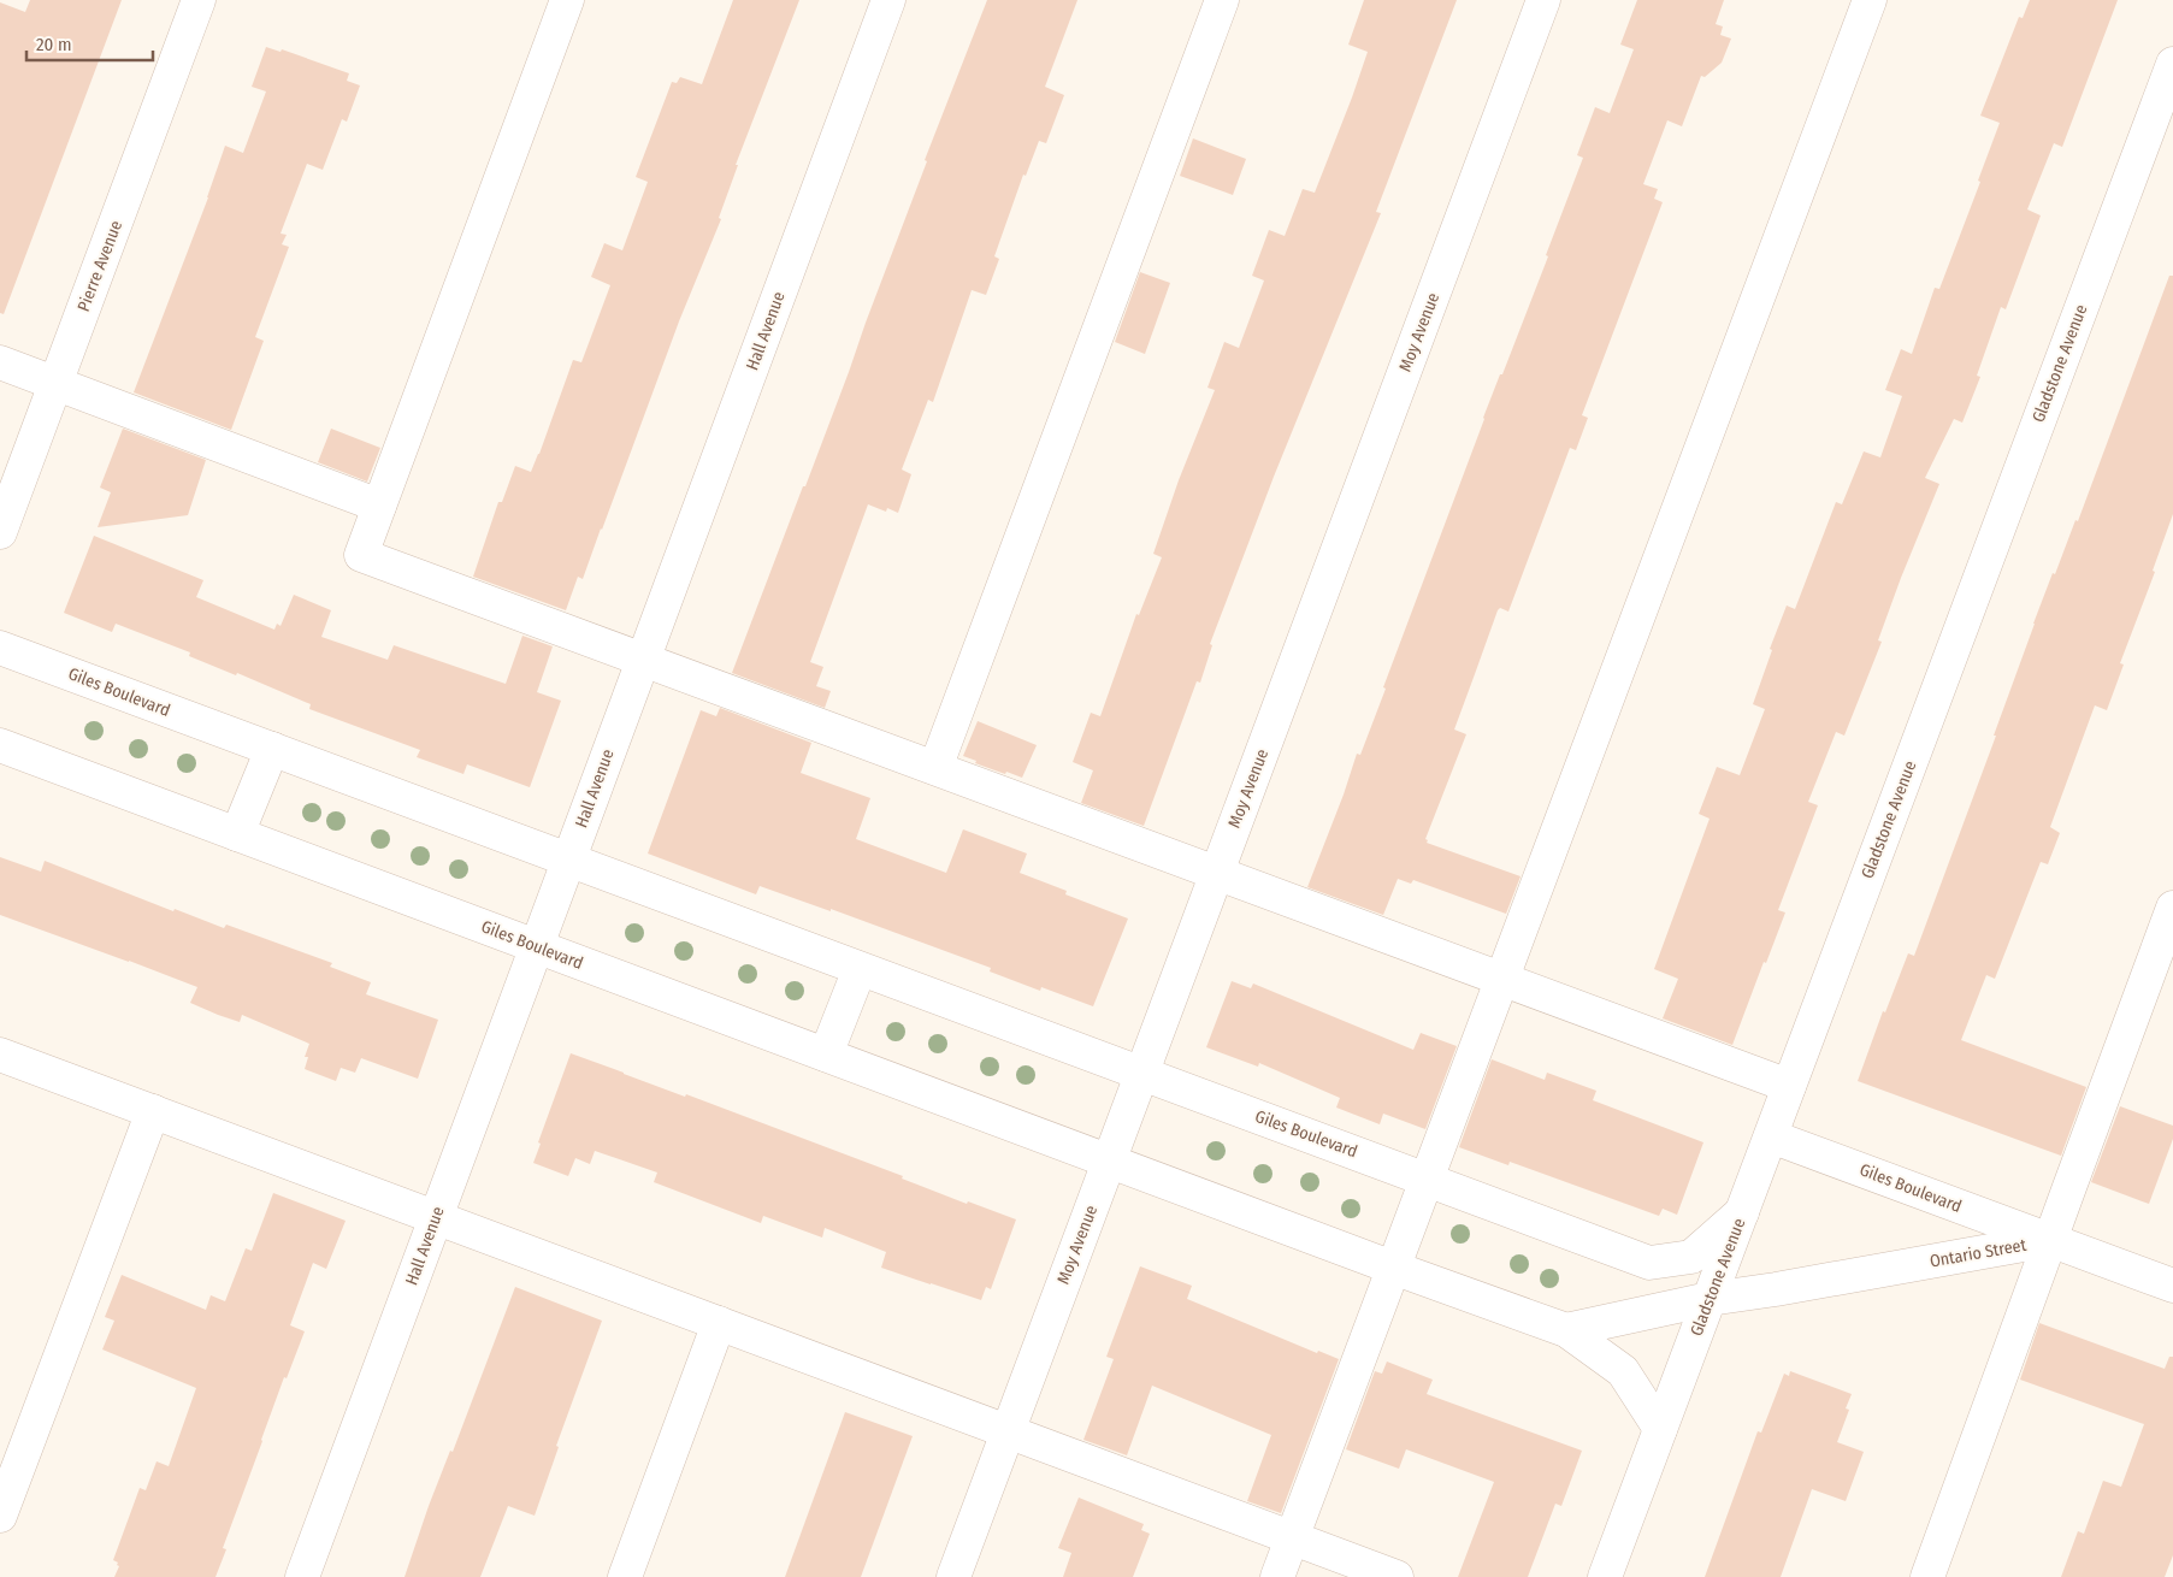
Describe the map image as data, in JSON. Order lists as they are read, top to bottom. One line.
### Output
{"streets":{"street":["Pierre Avenue","Hall Avenue","Moy Avenue","Gladstone Avenue","Giles Boulevard","Ontario Street"]},"crossings":[["Hall Avenue","Giles Boulevard"],["Moy Avenue","Giles Boulevard"],["Gladstone Avenue","Giles Boulevard"],["Gladstone Avenue","Ontario Street"],["Giles Boulevard","Ontario Street"]],"scale_bar":"20 m"}
